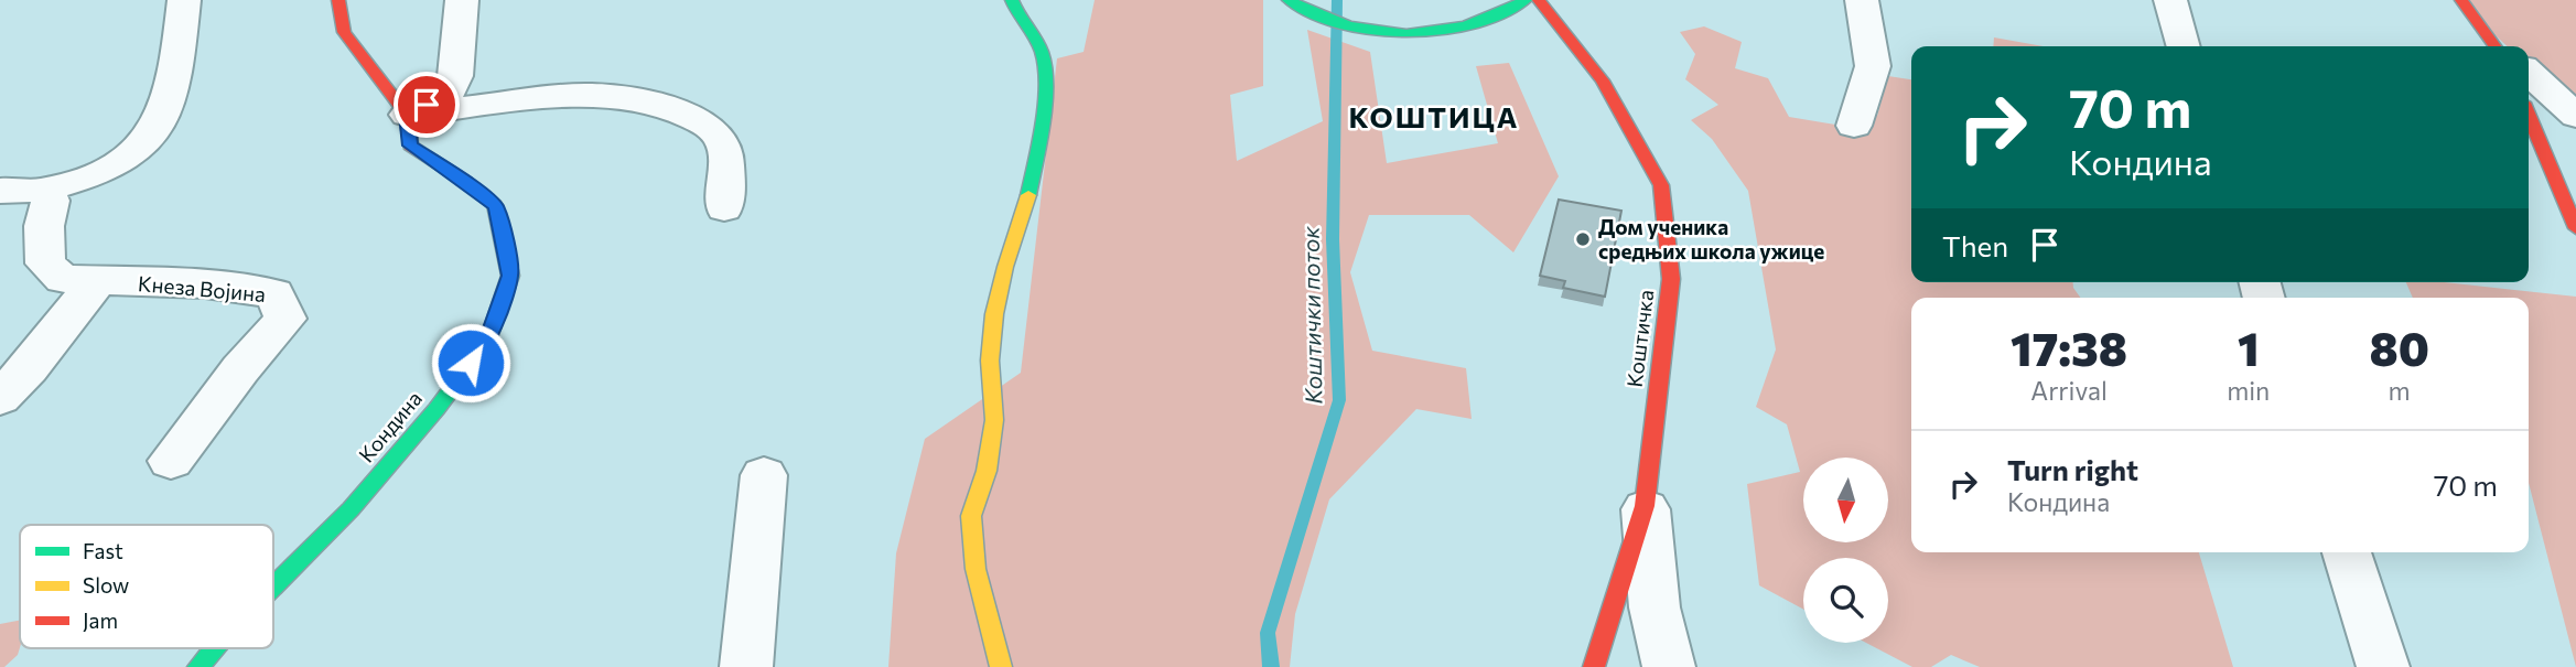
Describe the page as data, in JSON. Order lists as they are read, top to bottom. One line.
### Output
{"streets":{"street":["Кнеза Војина","Коштичка","Кондина"]},"districts":["КОШТИЦА"],"water":["Коштички поток"],"places":["Дом ученика средњих школа ужице"],"legend":["Fast","Slow","Jam"],"north":"bottom","page":{"turn":["70 m","Кондина"],"then":"Then","eta":["17:38","Arrival","1","min","80","m"],"list":[{"name":"Turn right","note":"Кондина","value":"70 m"}]}}
